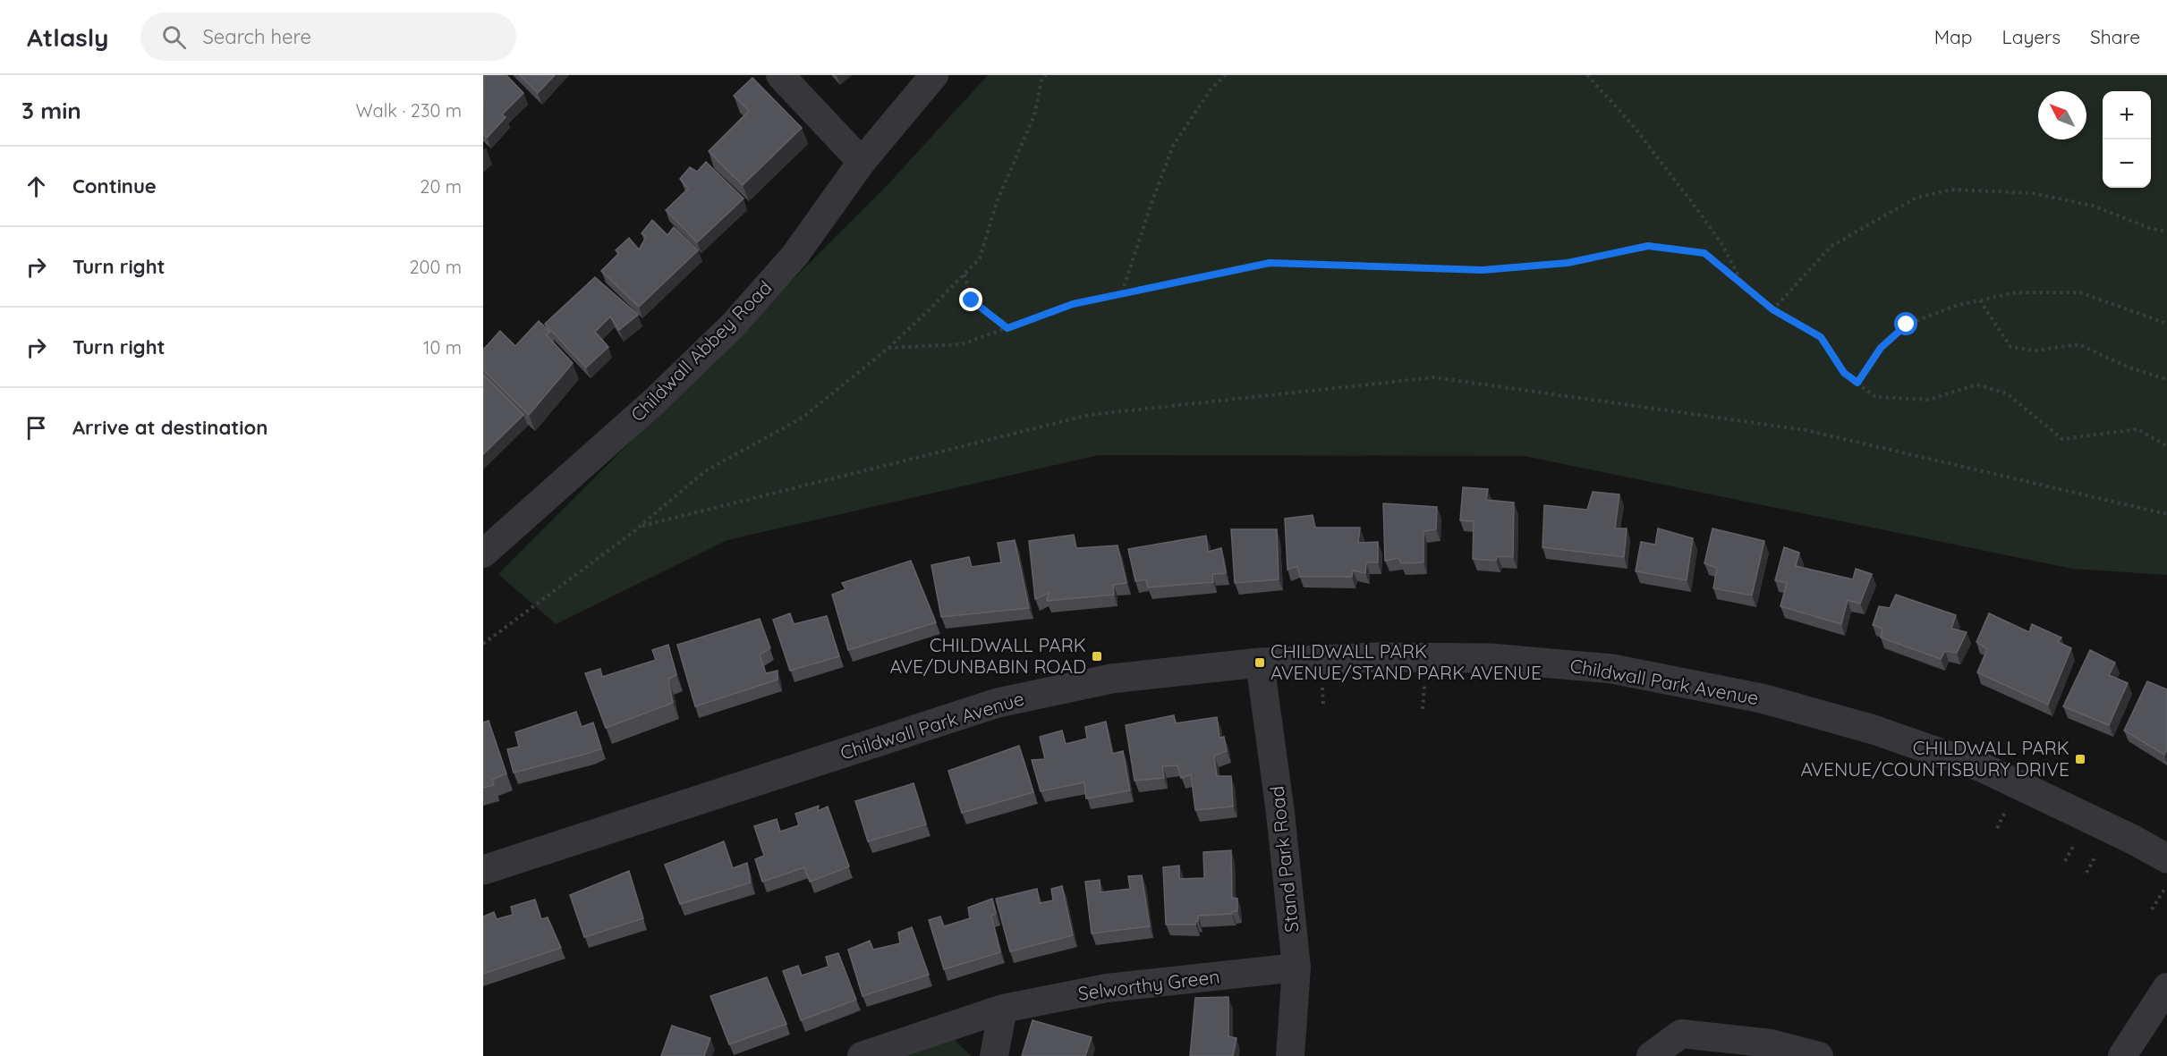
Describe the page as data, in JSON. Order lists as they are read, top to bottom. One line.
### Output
{"streets":{"street":["Childwall Abbey Road","Childwall Park Avenue","Stand Park Road","Selworthy Green"]},"crossings":[["Childwall Park Avenue","Stand Park Road"],["Stand Park Road","Selworthy Green"]],"places":{"transit":["CHILDWALL PARK AVE/DUNBABIN ROAD","CHILDWALL PARK AVENUE/STAND PARK AVENUE","CHILDWALL PARK AVENUE/COUNTISBURY DRIVE"]},"north":"top left","page":{"header":"Atlasly","search":"Search here","nav":["Map","Layers","Share"],"heading":["3 min","Walk · 230 m"],"map_buttons":["+","−"],"list":[["Continue","20 m"],["Turn right","200 m"],["Turn right","10 m"],"Arrive at destination"]}}
